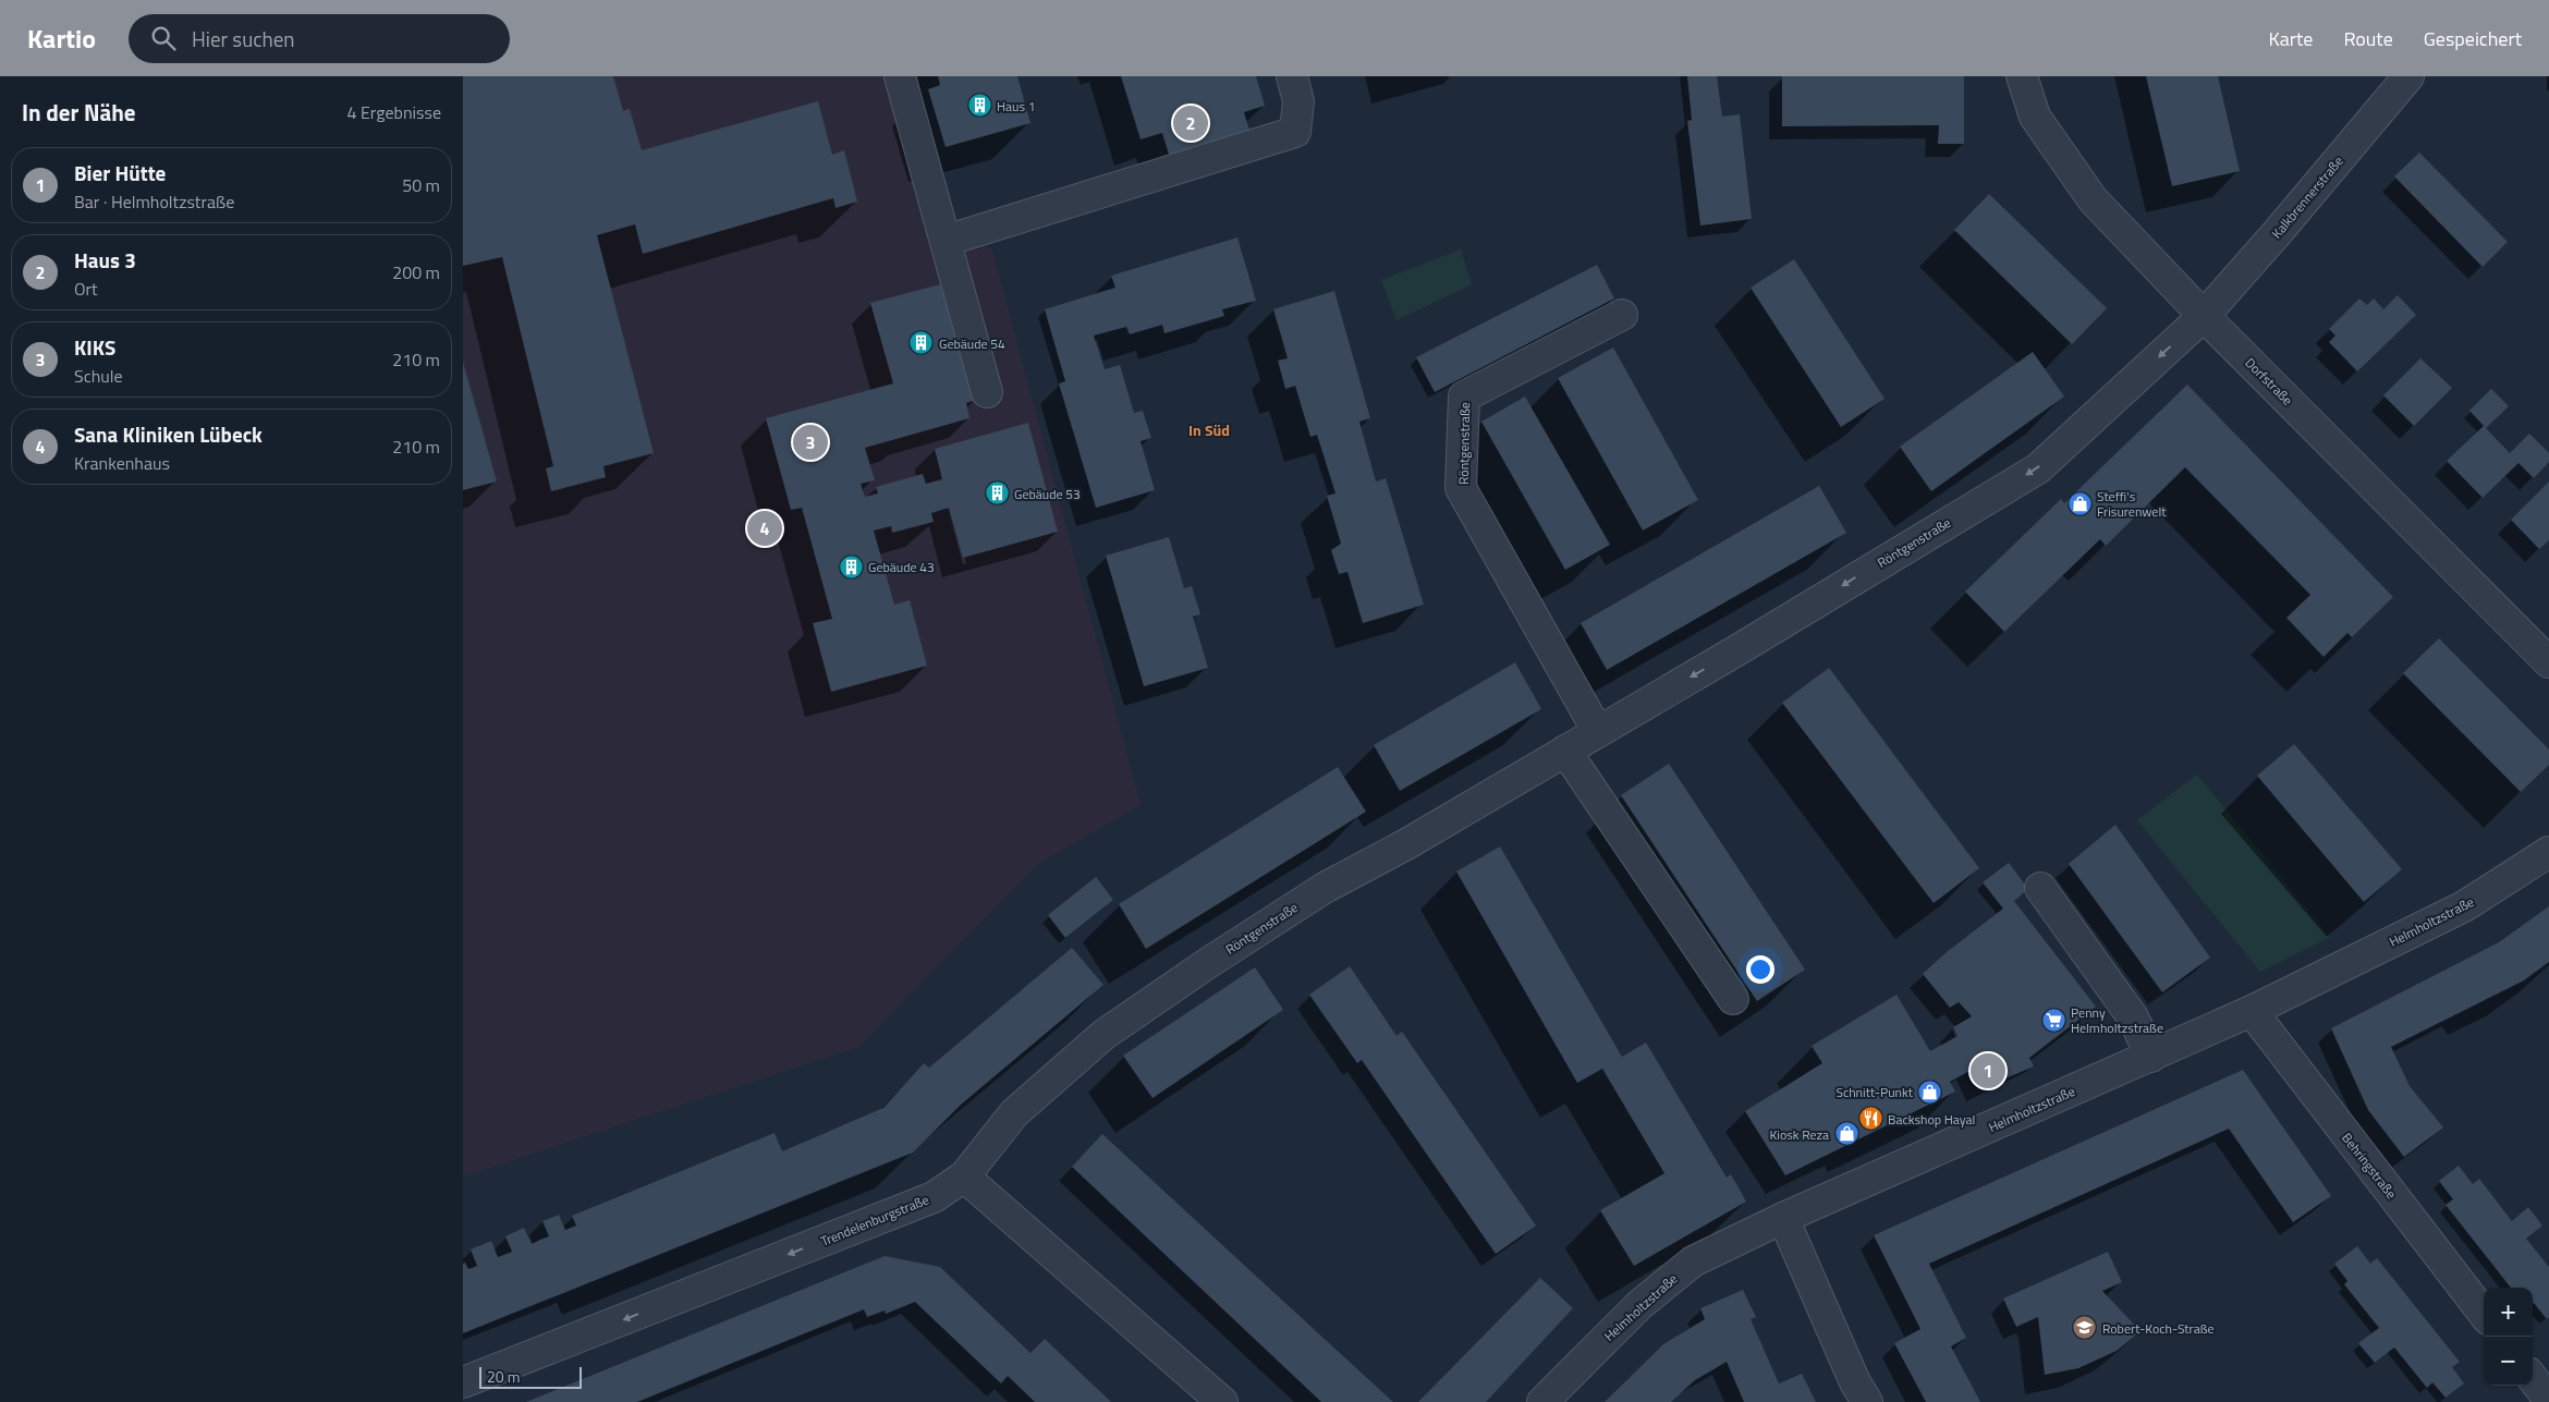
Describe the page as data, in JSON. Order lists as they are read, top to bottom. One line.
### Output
{"streets":{"street":["Kalkbrennerstraße","Dorfstraße","Röntgenstraße","Helmholtzstraße","Behringstraße","Trendelenburgstraße"]},"crossings":[["Kalkbrennerstraße","Dorfstraße"],["Kalkbrennerstraße","Röntgenstraße"],["Dorfstraße","Röntgenstraße"],["Röntgenstraße","Trendelenburgstraße"],["Helmholtzstraße","Behringstraße"]],"one_way":["Röntgenstraße","Trendelenburgstraße"],"districts":["In Süd"],"places":{"building":["Haus 1","Gebäude 54","Gebäude 53","Gebäude 43"],"shop":["Steffi's Frisurenwelt","Schnitt-Punkt","Kiosk Reza"],"supermarket":["Penny Helmholtzstraße"],"restaurant":["Backshop Hayal"],"school or university":["Robert-Koch-Straße"]},"scale_bar":"20 m","page":{"header":"Kartio","search":"Hier suchen","nav":["Karte","Route","Gespeichert"],"heading":["In der Nähe","4 Ergebnisse"],"pins":["2","3","4","1"],"list":[{"mark":"1","name":"Bier Hütte","note":"Bar · Helmholtzstraße","value":"50 m"},{"mark":"2","name":"Haus 3","note":"Ort","value":"200 m"},{"mark":"3","name":"KIKS","note":"Schule","value":"210 m"},{"mark":"4","name":"Sana Kliniken Lübeck","note":"Krankenhaus","value":"210 m"}],"map_buttons":["+","−"],"scale":"20 m"}}
